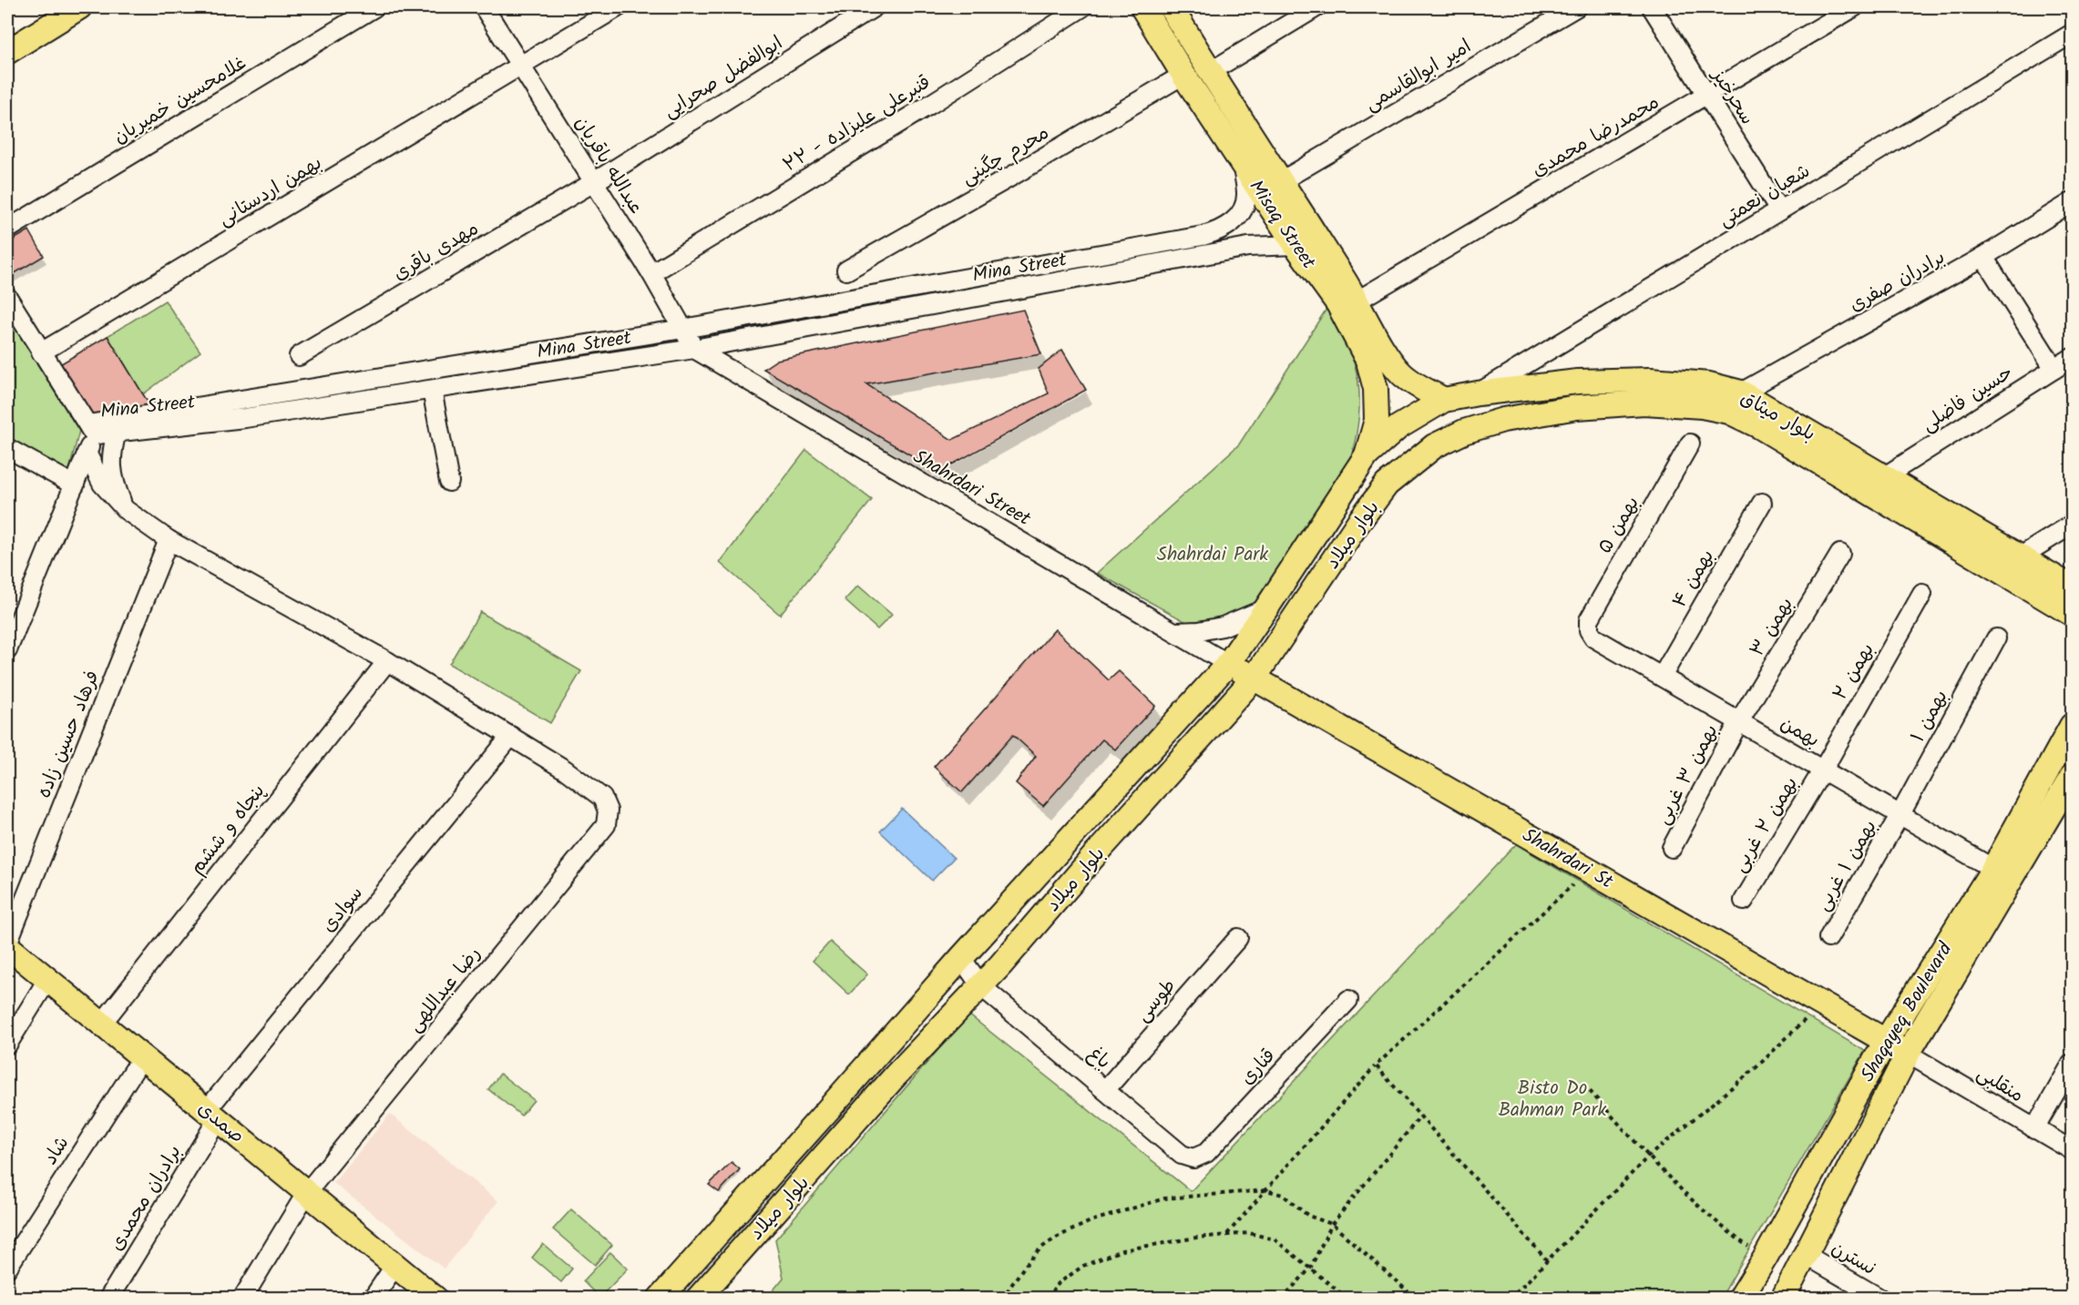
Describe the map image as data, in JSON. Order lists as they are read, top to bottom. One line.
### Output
{"streets":{"main road":["Misaq Street","بلوار میثاق","بلوار میلاد","Shahrdari St","Shaqayeq Boulevard","صمدی"],"street":["امیر ابوالقاسمی","ابوالفضل صحرایی","سحرخیز","غلامحسین خمیریان","قنبرعلی علیزاده - ۲۲","محمدرضا محمدی","محرم چگینی","عبدالله باقریان","بهمن اردستانی","شعبان نعمتی","مهدی باقری","Mina Street","برادران صفری","حسین فاضلی","Shahrdari Street","بهمن ۵","بهمن ۴","بهمن ۳","بهمن ۲","بهمن ۱","بهمن","فرهاد حسین زاده","بهمن ۳ غربی","بهمن ۲ غربی","پنجاه و ششم","بهمن ۱ غربی","سوادی","رضا عبداللهی","طوسی","باغ","قناری","منقلبی","شاد","برادران محمدی","نسترن"]},"crossings":[["امیر ابوالقاسمی","Misaq Street"],["ابوالفضل صحرایی","عبدالله باقریان"],["ابوالفضل صحرایی","مهدی باقری"],["سحرخیز","محمدرضا محمدی"],["سحرخیز","شعبان نعمتی"],["قنبرعلی علیزاده - ۲۲","عبدالله باقریان"],["محمدرضا محمدی","Misaq Street"],["محرم چگینی","Misaq Street"],["عبدالله باقریان","بهمن اردستانی"],["عبدالله باقریان","مهدی باقری"],["عبدالله باقریان","Mina Street"],["عبدالله باقریان","Shahrdari Street"],["شعبان نعمتی","بلوار میثاق"],["Misaq Street","Mina Street"],["Misaq Street","بلوار میثاق"],["Misaq Street","بلوار میلاد"],["Mina Street","Shahrdari Street"],["برادران صفری","بلوار میثاق"],["حسین فاضلی","بلوار میثاق"],["بلوار میثاق","بلوار میلاد"],["Shahrdari Street","بلوار میلاد"],["Shahrdari Street","Shahrdari St"],["بهمن ۵","بهمن"],["بلوار میلاد","Shahrdari St"],["بلوار میلاد","باغ"],["بهمن ۴","بهمن"],["بهمن ۳","بهمن"],["بهمن ۳","بهمن ۳ غربی"],["بهمن ۲","بهمن"],["بهمن ۲","بهمن ۲ غربی"],["بهمن ۱","بهمن"],["بهمن ۱","بهمن ۱ غربی"],["بهمن","بهمن ۳ غربی"],["بهمن","بهمن ۲ غربی"],["بهمن","بهمن ۱ غربی"],["بهمن","Shaqayeq Boulevard"],["فرهاد حسین زاده","صمدی"],["پنجاه و ششم","صمدی"],["Shahrdari St","Shaqayeq Boulevard"],["Shahrdari St","منقلبی"],["سوادی","رضا عبداللهی"],["سوادی","صمدی"],["سوادی","برادران محمدی"],["رضا عبداللهی","صمدی"],["طوسی","باغ"],["Shaqayeq Boulevard","منقلبی"],["Shaqayeq Boulevard","نسترن"],["باغ","قناری"],["صمدی","شاد"],["صمدی","برادران محمدی"]],"parks":["Shahrdai Park","Bisto Do Bahman Park"]}
